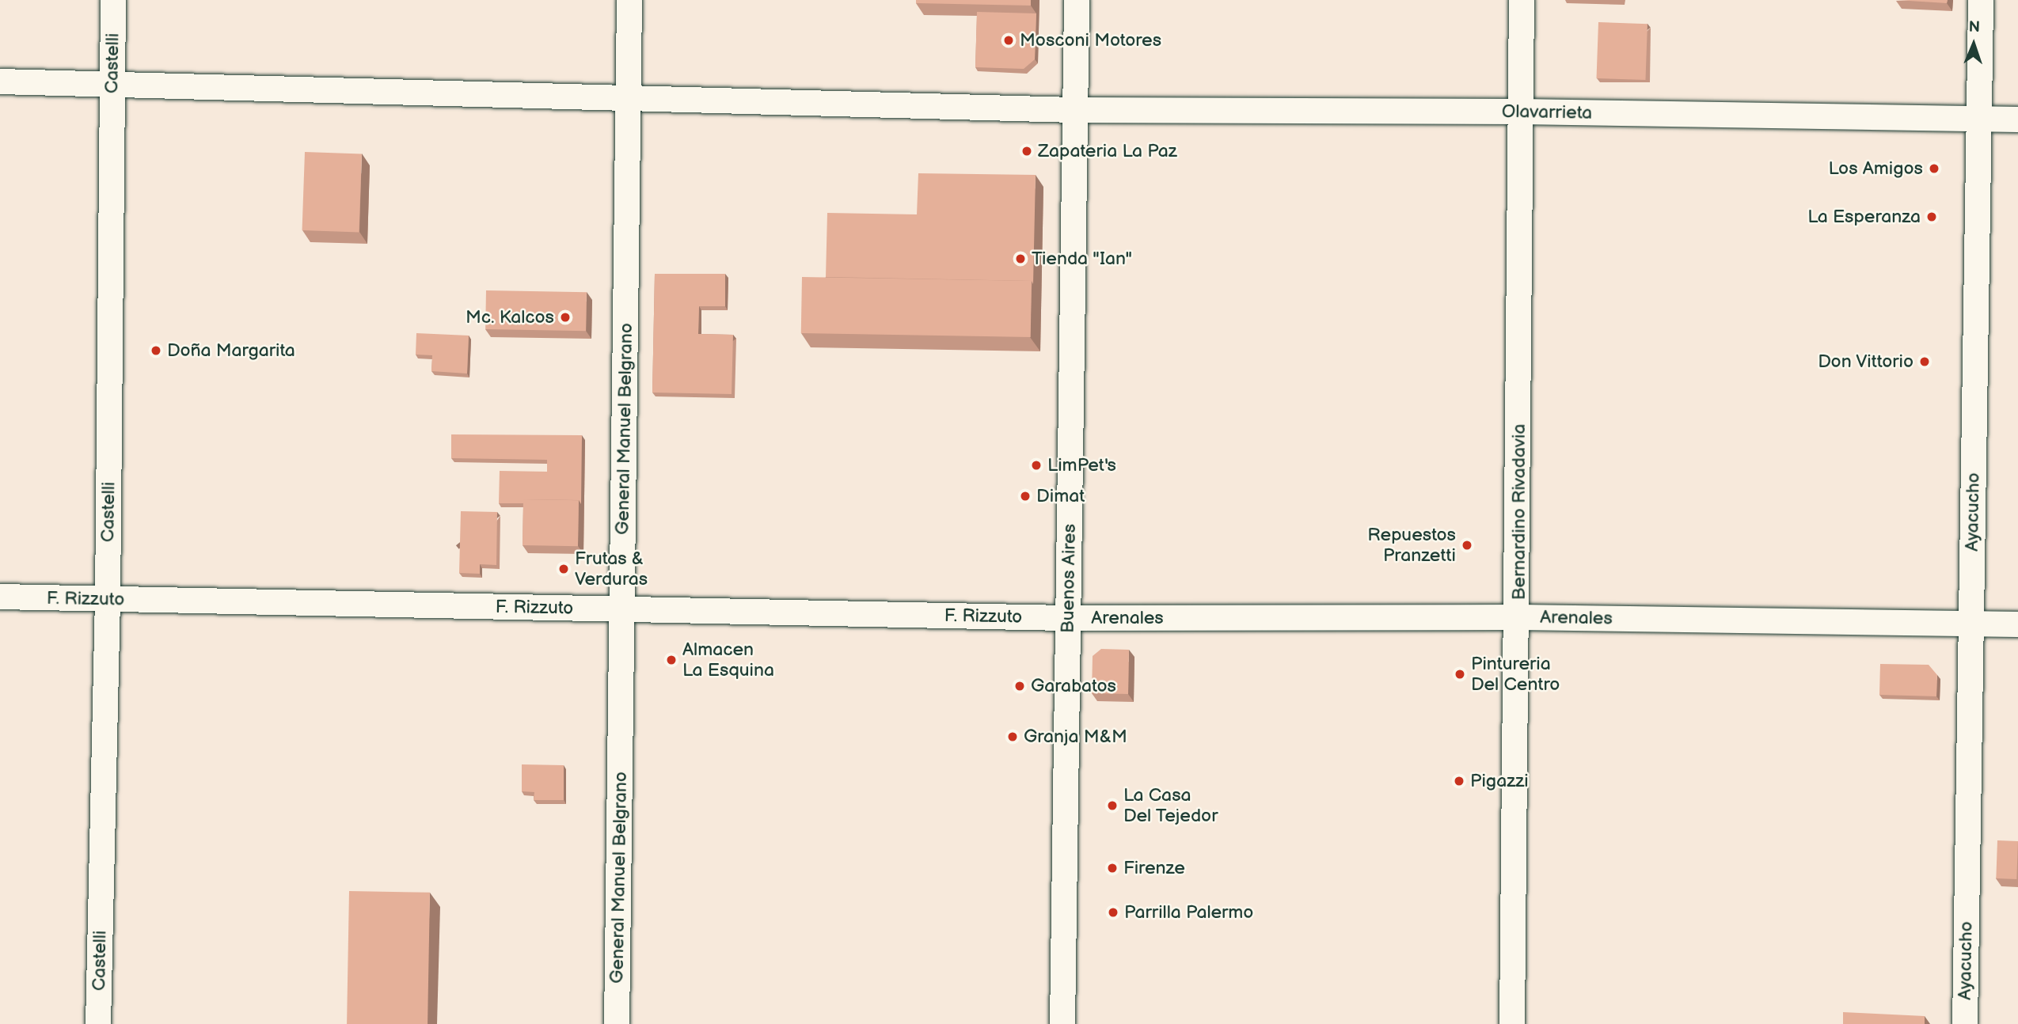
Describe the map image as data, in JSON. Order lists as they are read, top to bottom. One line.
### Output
{"streets":{"street":["Castelli","Olavarrieta","General Manuel Belgrano","Bernardino Rivadavia","Ayacucho","Buenos Aires","F. Rizzuto","Arenales"]},"crossings":[["Castelli","Olavarrieta"],["Castelli","F. Rizzuto"],["Olavarrieta","General Manuel Belgrano"],["Olavarrieta","Bernardino Rivadavia"],["Olavarrieta","Ayacucho"],["Olavarrieta","Buenos Aires"],["General Manuel Belgrano","F. Rizzuto"],["Bernardino Rivadavia","Arenales"],["Ayacucho","Arenales"],["Buenos Aires","F. Rizzuto"],["Buenos Aires","Arenales"],["F. Rizzuto","Arenales"]],"places":["Mosconi Motores","Zapateria La Paz","Los Amigos","La Esperanza","Tienda \"Ian\"","Mc. Kalcos","Doña Margarita","Don Vittorio","LimPet's","Dimat","Repuestos Pranzetti","Frutas & Verduras","Almacen La Esquina","Pintureria Del Centro","Garabatos","Granja M&M","Pigazzi","La Casa Del Tejedor","Firenze","Parrilla Palermo"],"north":"top"}
